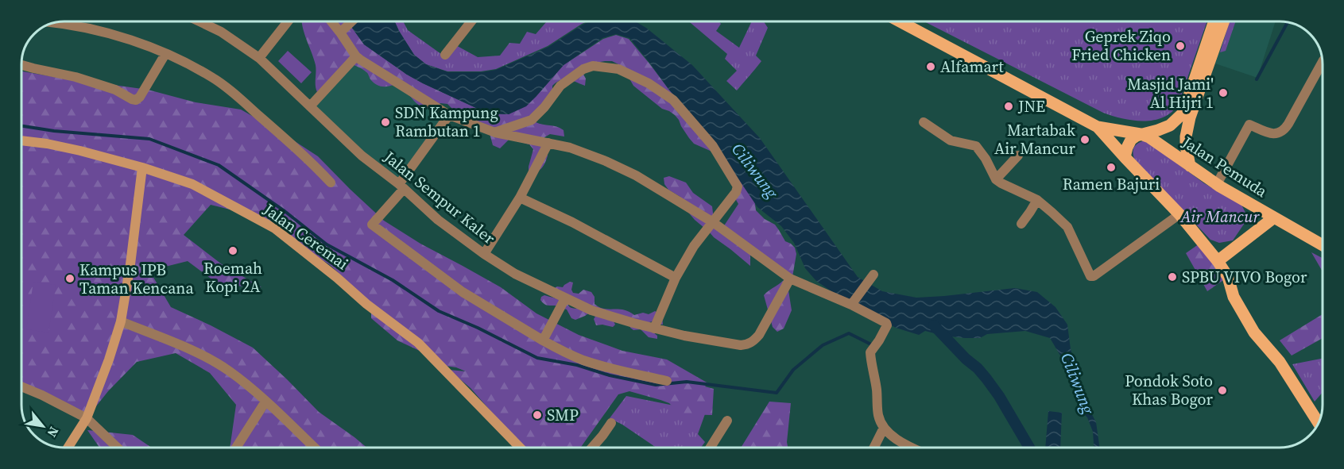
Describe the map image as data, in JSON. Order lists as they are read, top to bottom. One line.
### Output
{"streets":{"main road":["Jalan Pemuda"],"street":["Jalan Sempur Kaler","Jalan Ceremai"]},"water":["Ciliwung"],"parks":["Air Mancur"],"places":["Geprek Ziqo Fried Chicken","Alfamart","Masjid Jami' Al Hijri 1","JNE","SDN Kampung Rambutan 1","Martabak Air Mancur","Ramen Bajuri","Roemah Kopi 2A","SPBU VIVO Bogor","Kampus IPB Taman Kencana","Pondok Soto Khas Bogor","SMP"],"north":"bottom right"}
